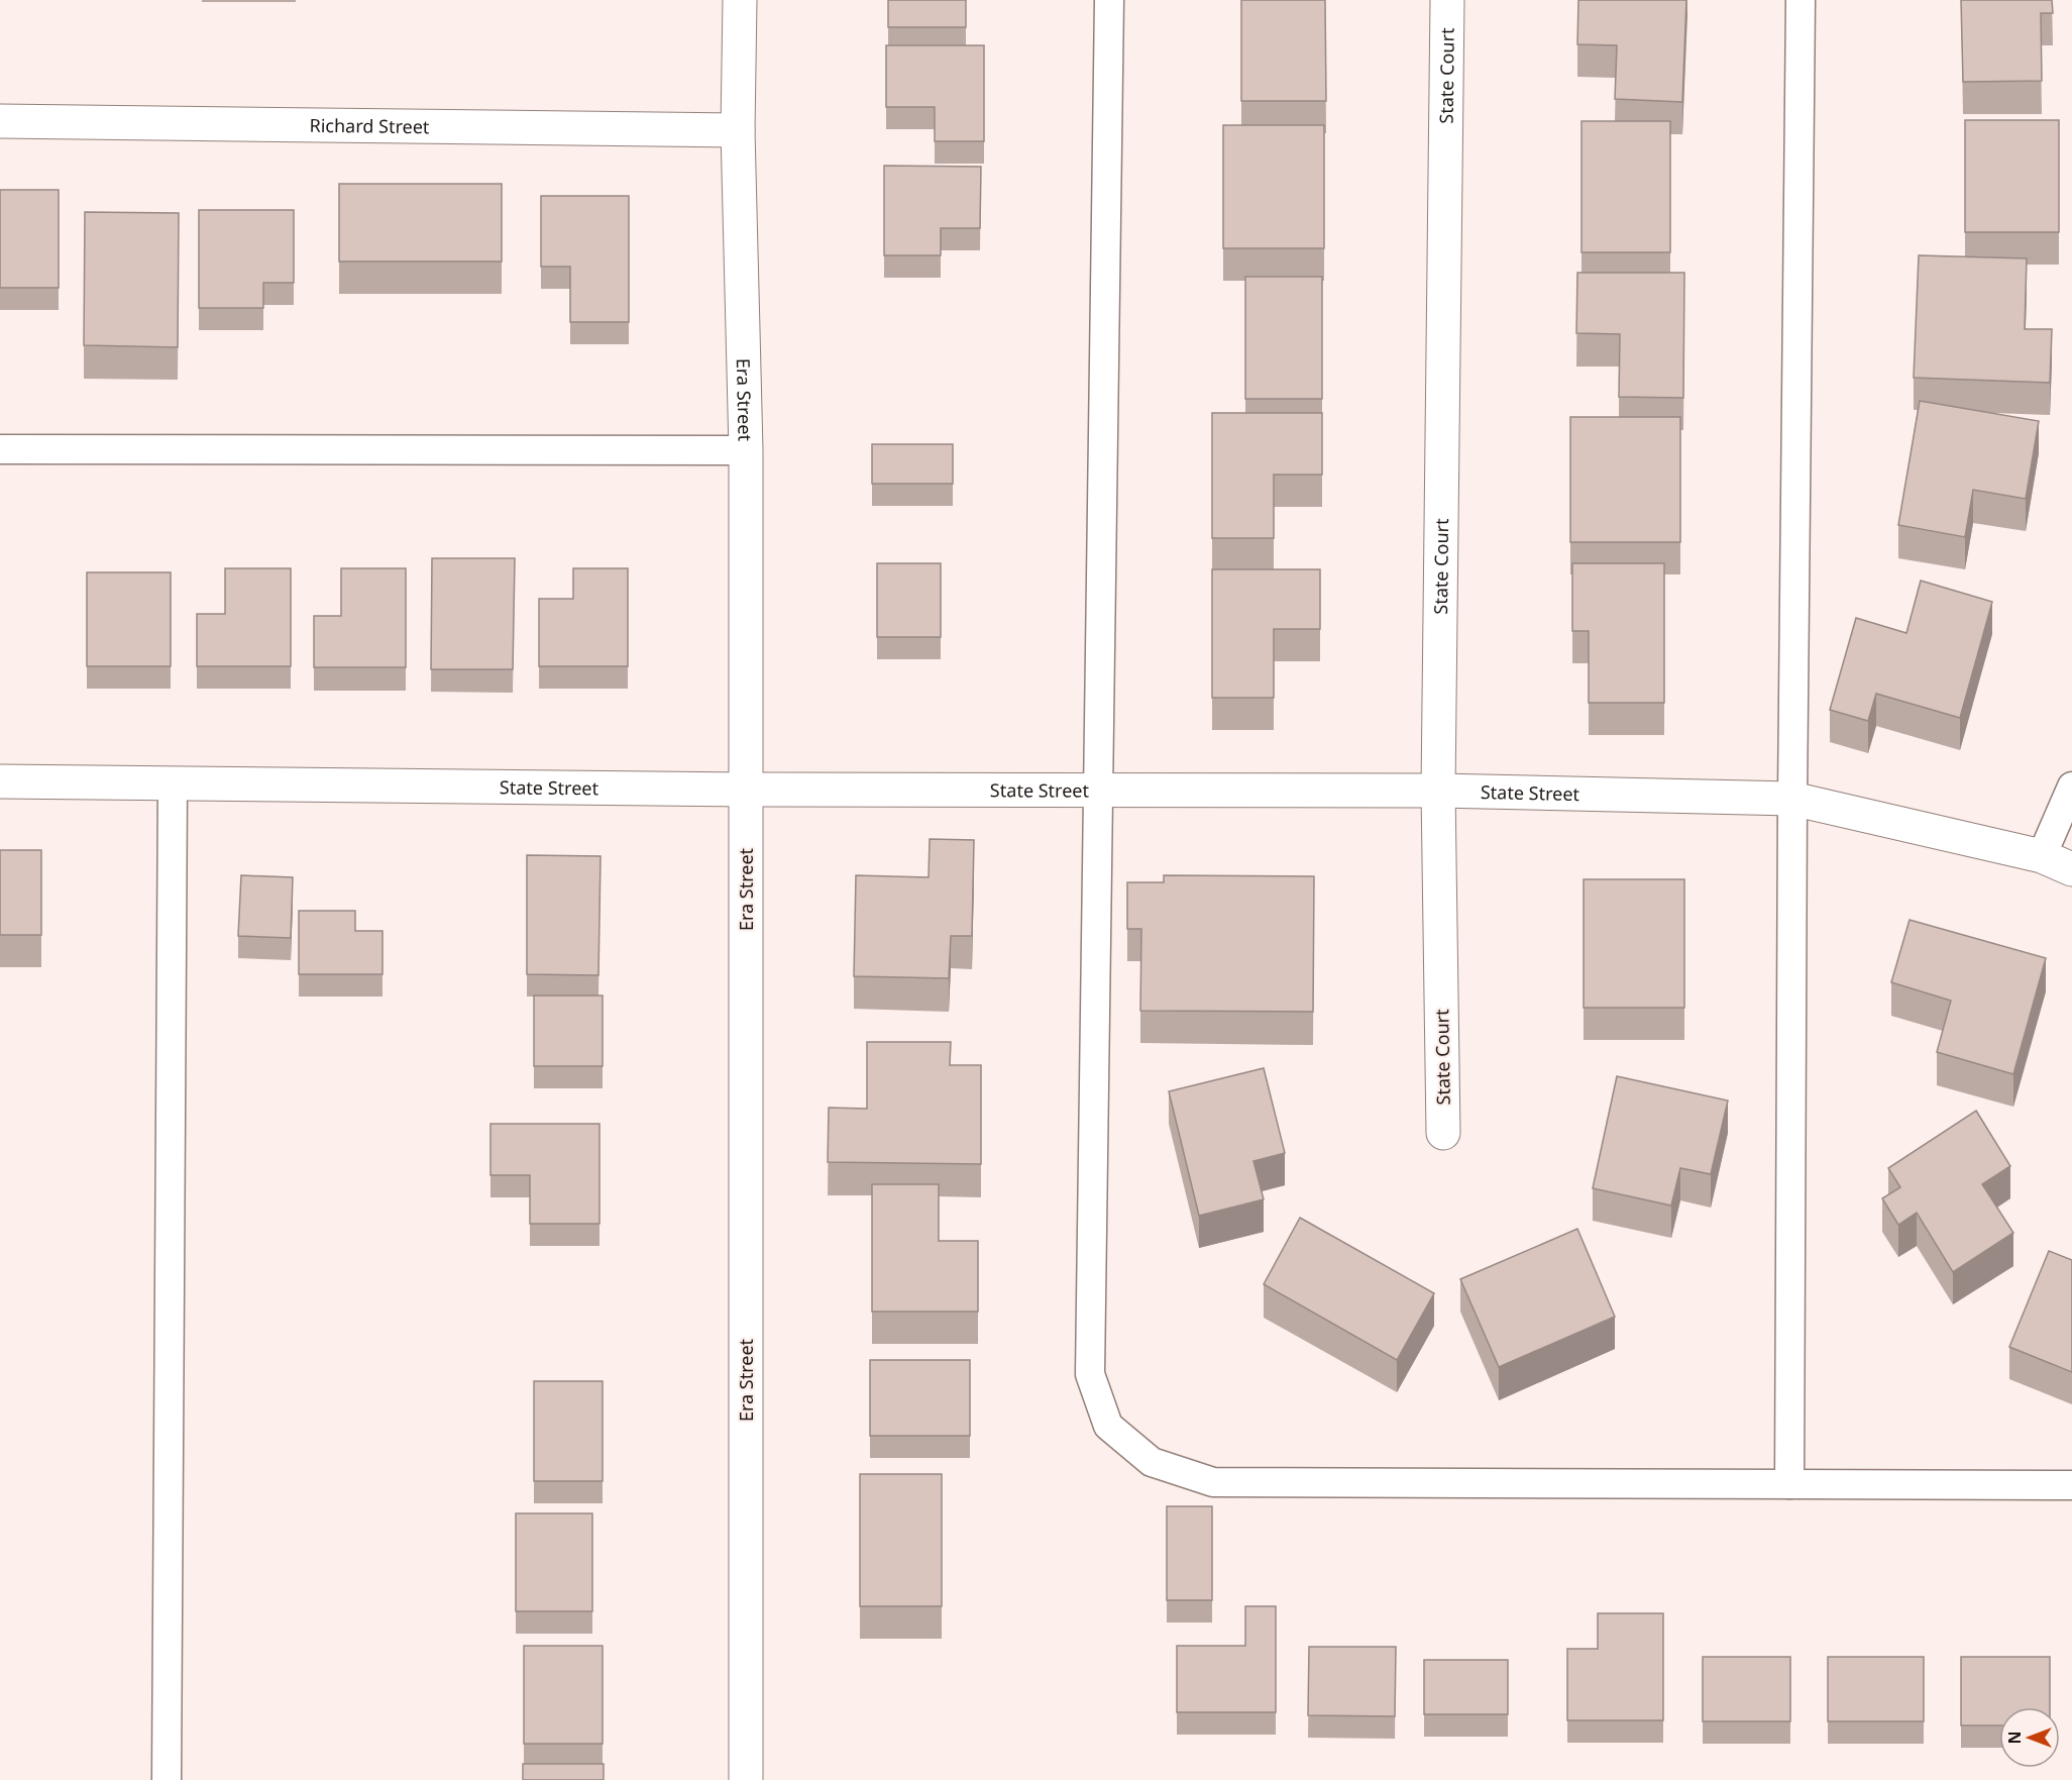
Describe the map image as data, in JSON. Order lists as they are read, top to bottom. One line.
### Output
{"streets":{"street":["State Court","Richard Street","Era Street","State Street"]},"crossings":[["State Court","State Street"],["Richard Street","Era Street"],["Era Street","State Street"]],"north":"left"}
